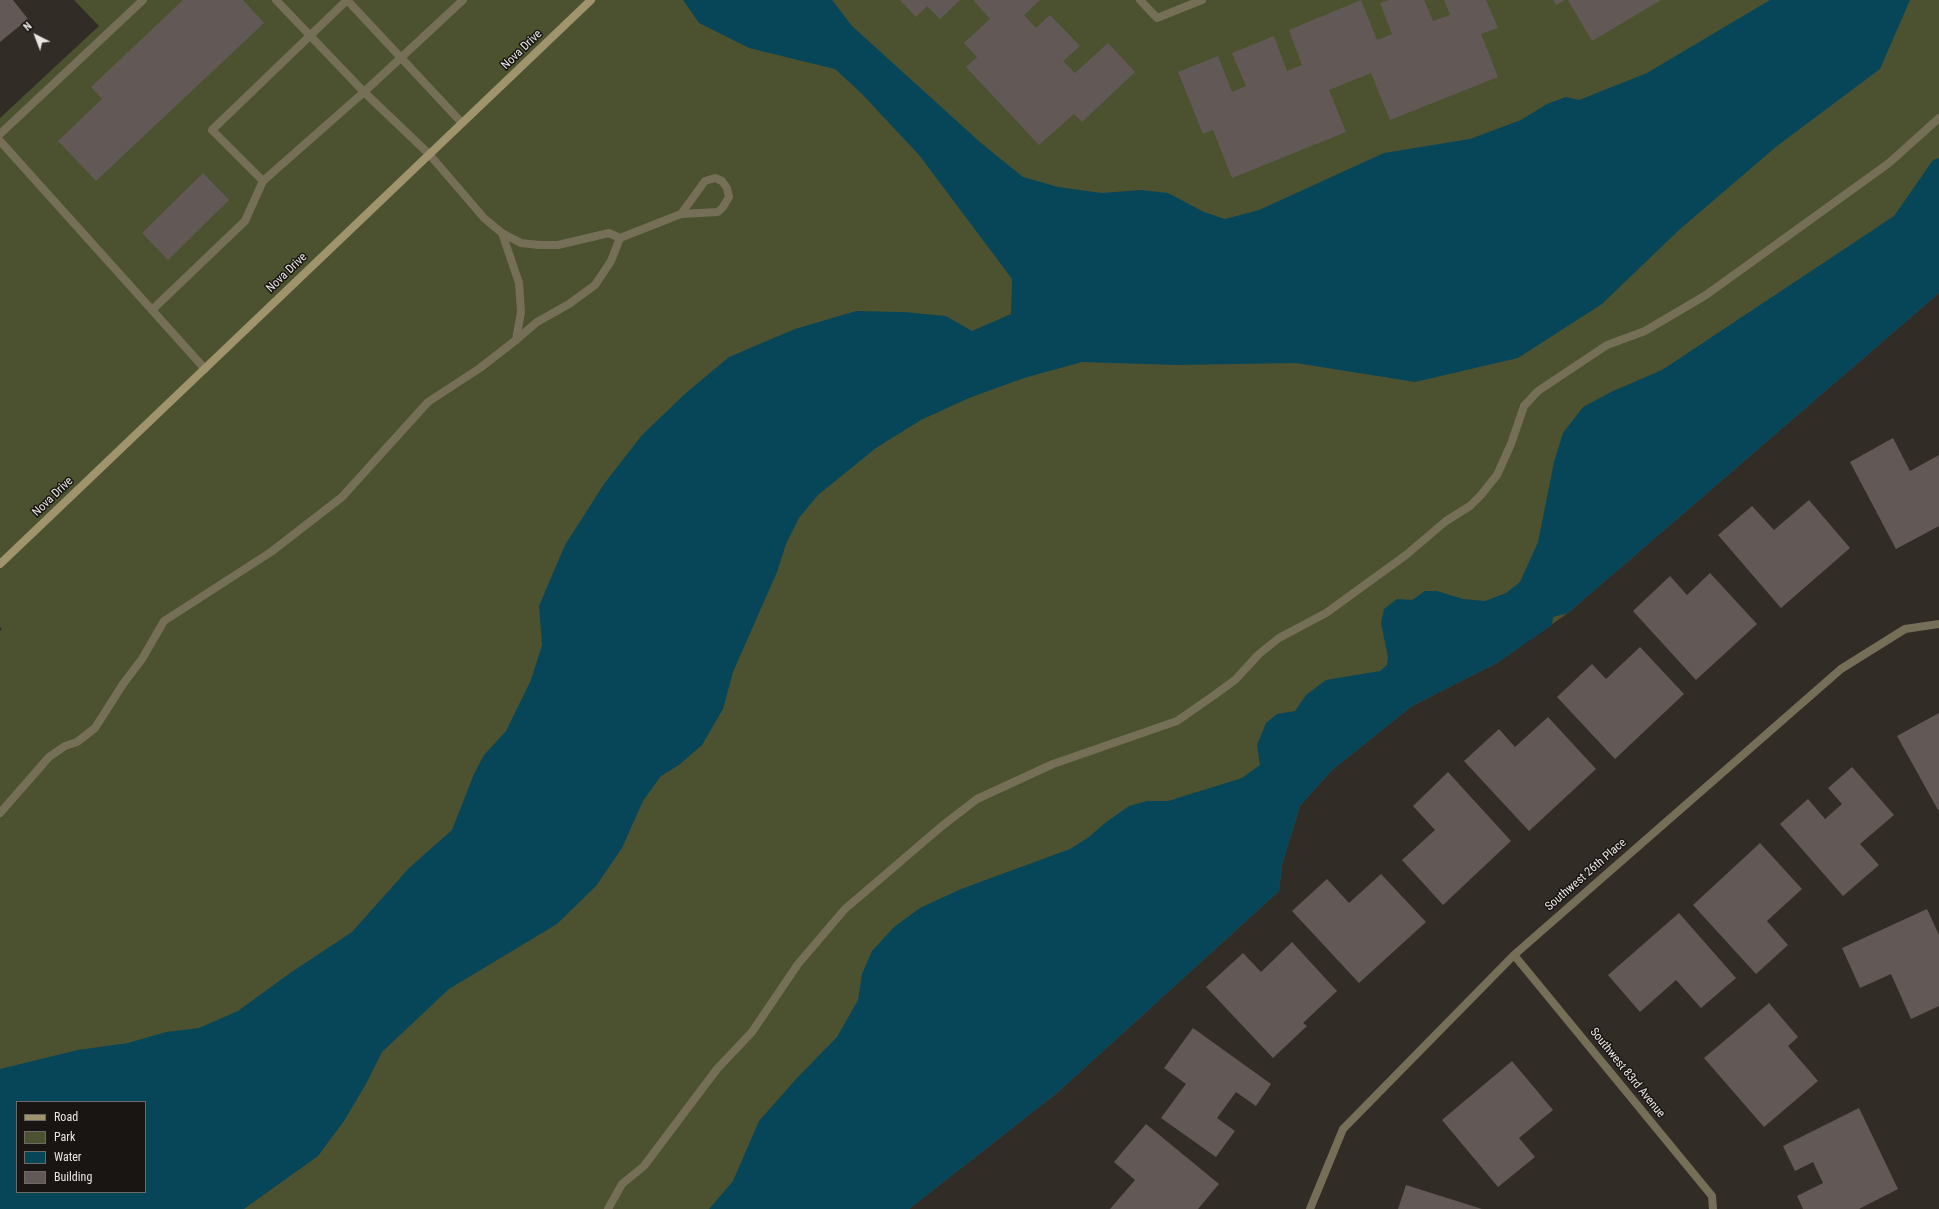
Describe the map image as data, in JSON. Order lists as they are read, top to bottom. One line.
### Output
{"streets":{"street":["Nova Drive","Southwest 26th Place","Southwest 83rd Avenue"]},"crossings":[["Southwest 26th Place","Southwest 83rd Avenue"]],"legend":["Road","Park","Water","Building"],"north":"top left"}
